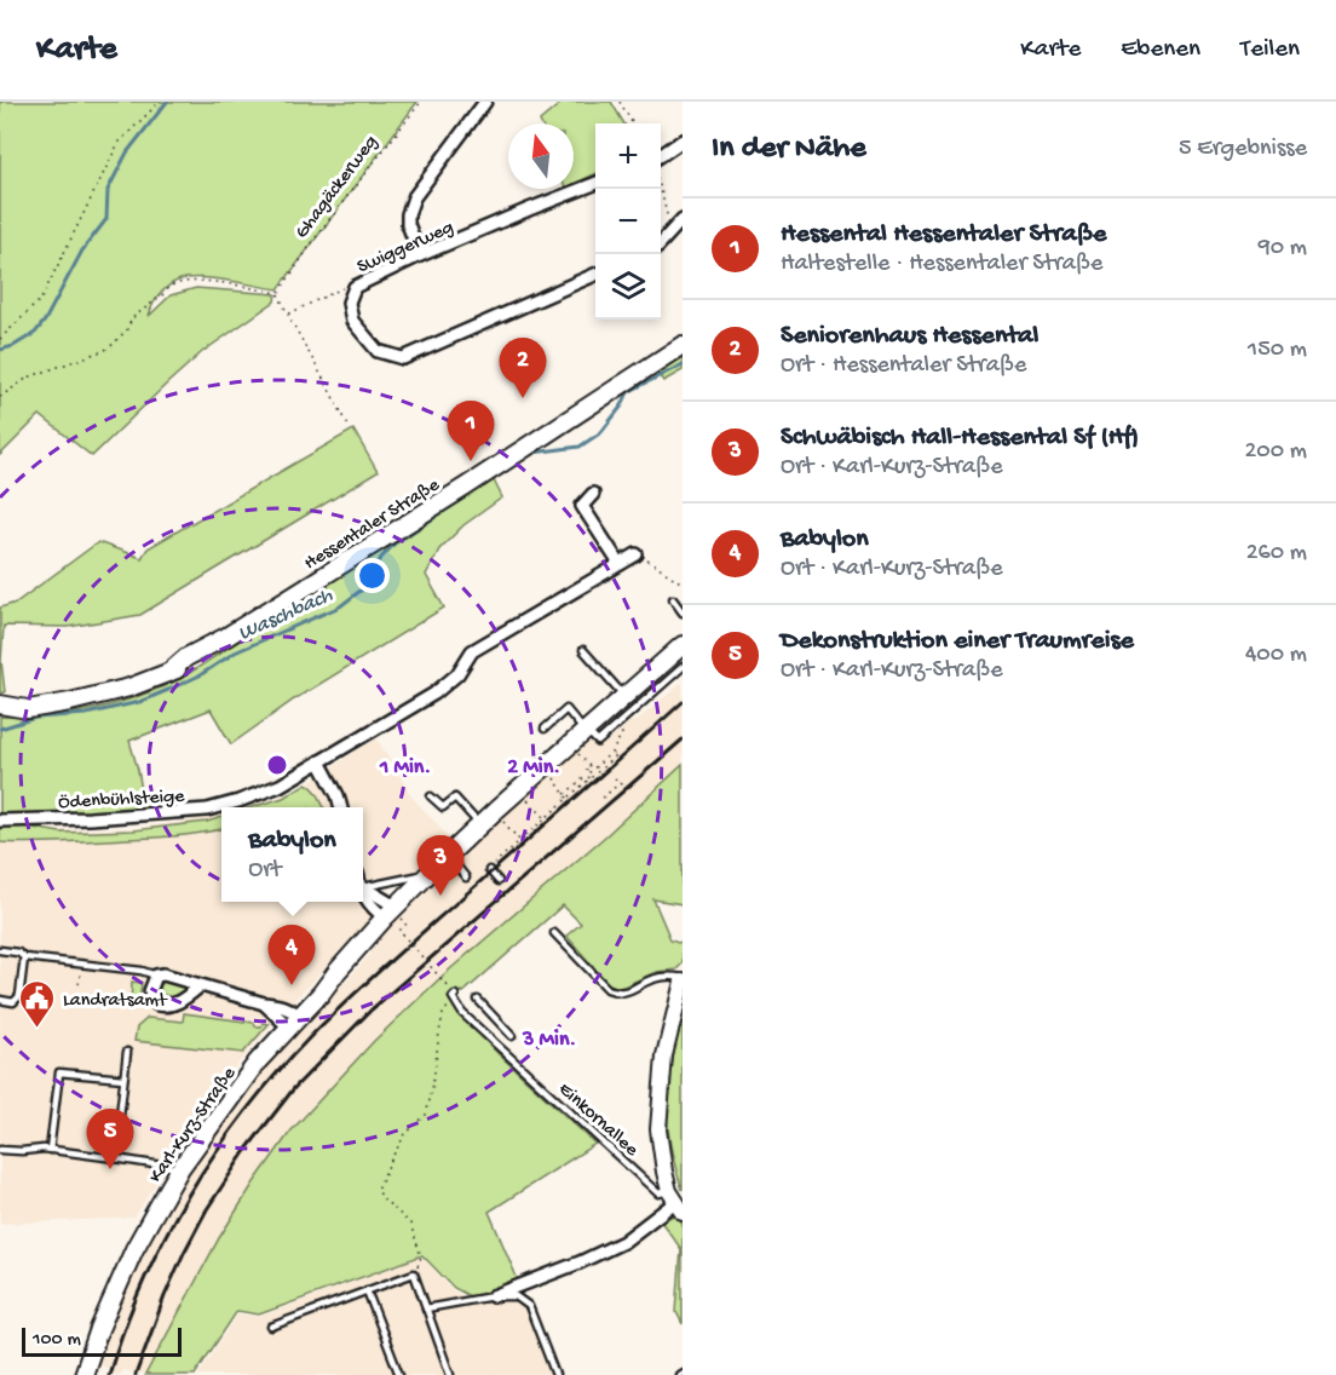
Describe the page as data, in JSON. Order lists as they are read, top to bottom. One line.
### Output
{"streets":{"main road":["Hessentaler Straße","Karl-Kurz-Straße"],"street":["Swiggerweg","Ödenbühlsteige"],"lane":["Einkornallee"],"path":["Ghagäckerweg"]},"water":["Waschbach"],"places":{"public building":["Landratsamt"]},"scale_bar":"100 m","north":"top","page":{"header":"Karte","nav":["Karte","Ebenen","Teilen"],"heading":["In der Nähe","5 Ergebnisse"],"map_buttons":["+","−"],"list":[{"mark":"1","name":"Hessental Hessentaler Straße","note":"Haltestelle · Hessentaler Straße","value":"90 m"},{"mark":"2","name":"Seniorenhaus Hessental","note":"Ort · Hessentaler Straße","value":"150 m"},{"mark":"3","name":"Schwäbisch Hall-Hessental Sf (Hf)","note":"Ort · Karl-Kurz-Straße","value":"200 m"},{"mark":"4","name":"Babylon","note":"Ort · Karl-Kurz-Straße","value":"260 m"},{"mark":"5","name":"Dekonstruktion einer Traumreise","note":"Ort · Karl-Kurz-Straße","value":"400 m"}],"pins":["2","1","3","4","5"],"popup":["Babylon","Ort"],"scale":"100 m"},"rings":["1 Min.","2 Min.","3 Min."]}
